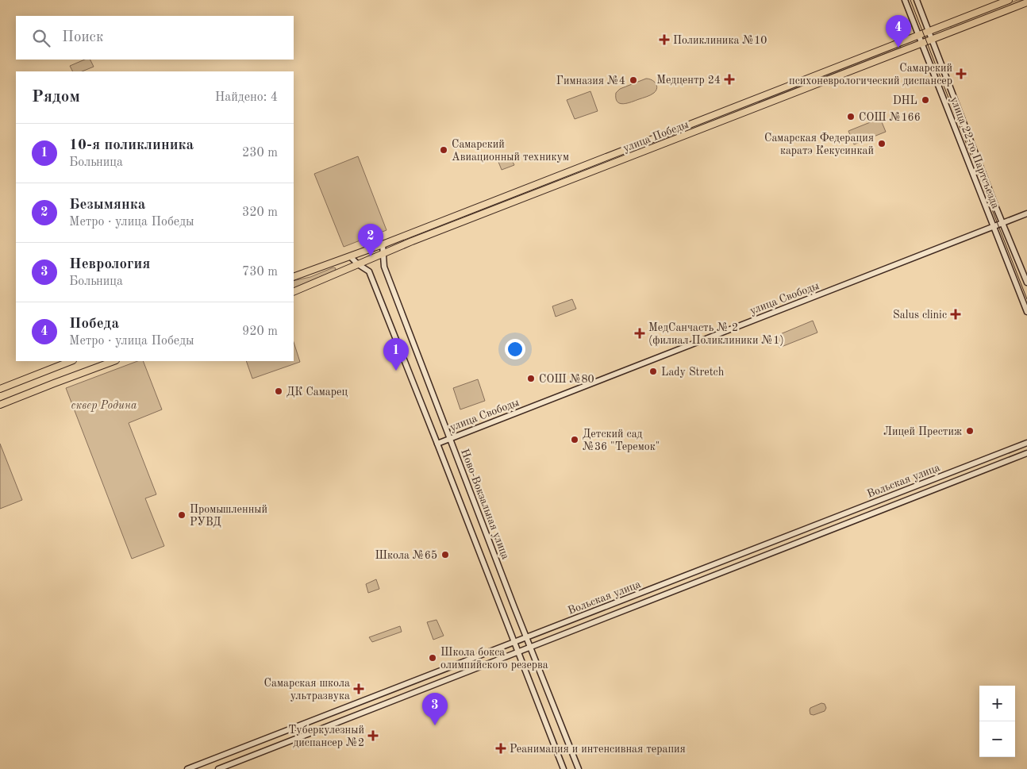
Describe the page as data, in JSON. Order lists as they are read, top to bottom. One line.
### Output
{"streets":{"main road":["улица Победы","улица 22-го Партсъезда","улица Свободы","Вольская улица","Ново-Вокзальная улица"]},"crossings":[["улица Победы","улица 22-го Партсъезда"],["улица Победы","Ново-Вокзальная улица"],["улица 22-го Партсъезда","улица Свободы"],["улица Свободы","Ново-Вокзальная улица"],["Вольская улица","Ново-Вокзальная улица"]],"parks":["сквер Родина"],"places":{"health":["Поликлиника №10","Самарский психоневрологический диспансер","Медцентр 24","Salus clinic","МедСанчасть № 2 (филиал Поликлиники №1)","Самарская школа ультразвука","Туберкулезный диспансер №2","Реанимация и интенсивная терапия"],"other":["Гимназия №4","DHL","СОШ №166","Самарская Федерация каратэ Кекусинкай","Самарский Авиационный техникум","Lady Stretch","СОШ №80","ДК Самарец","Лицей Престиж","Детский сад №36 \"Теремок\"","Промышленный РУВД","Школа №65","Школа бокса олимпийского резерва"]},"page":{"pins":["4","2","1","3"],"search":"Поиск","heading":["Рядом","Найдено: 4"],"list":[{"mark":"1","name":"10-я поликлиника","note":"Больница","value":"230 m"},{"mark":"2","name":"Безымянка","note":"Метро · улица Победы","value":"320 m"},{"mark":"3","name":"Неврология","note":"Больница","value":"730 m"},{"mark":"4","name":"Победа","note":"Метро · улица Победы","value":"920 m"}],"map_buttons":["+","−"]}}
